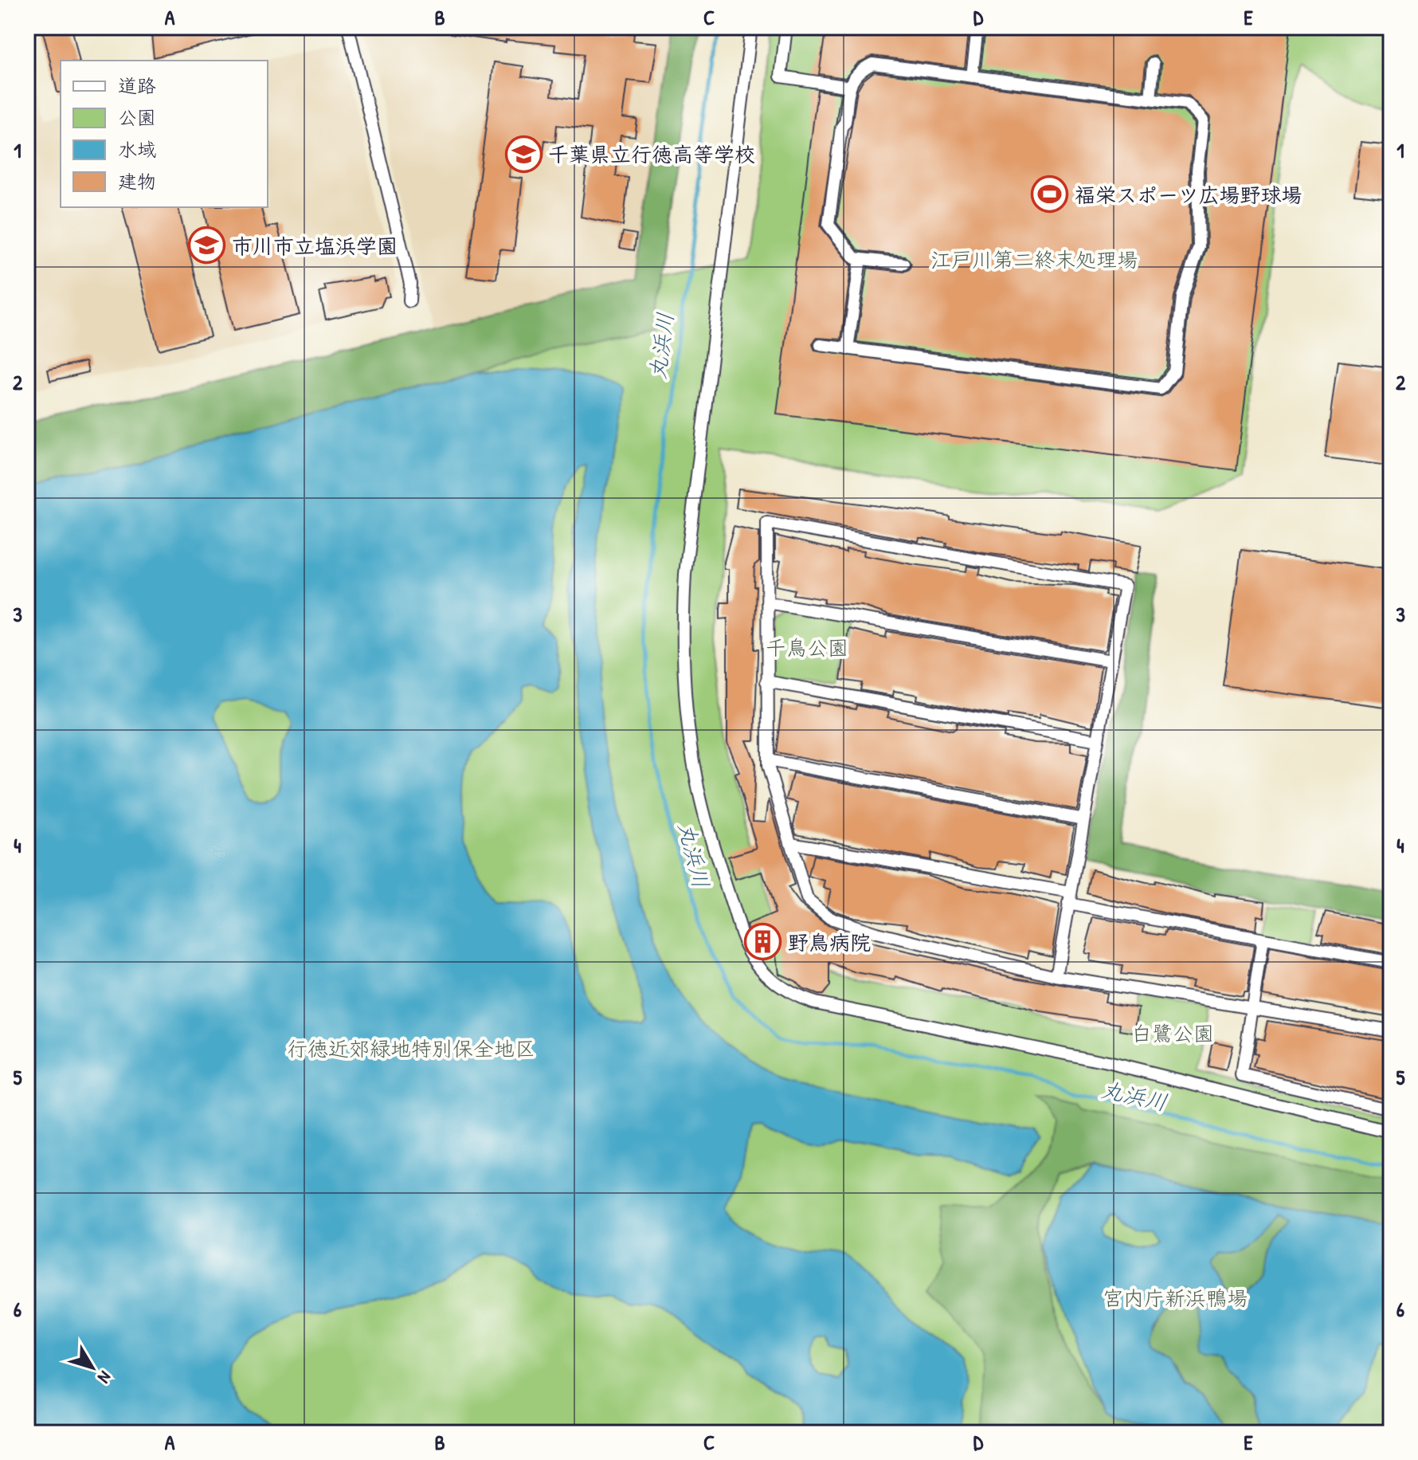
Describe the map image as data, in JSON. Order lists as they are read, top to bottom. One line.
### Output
{"water":["丸浜川"],"parks":["江戸川第二終末処理場","千鳥公園","白鷺公園","行徳近郊緑地特別保全地区","宮内庁新浜鴨場"],"places":{"school or university":["千葉県立行徳高等学校","市川市立塩浜学園"],"sports":["福栄スポーツ広場野球場"],"building":["野鳥病院"]},"legend":["道路","公園","水域","建物"],"north":"bottom right","grid":{"columns":["A","B","C","D","E"],"rows":["1","2","3","4","5","6"]}}
